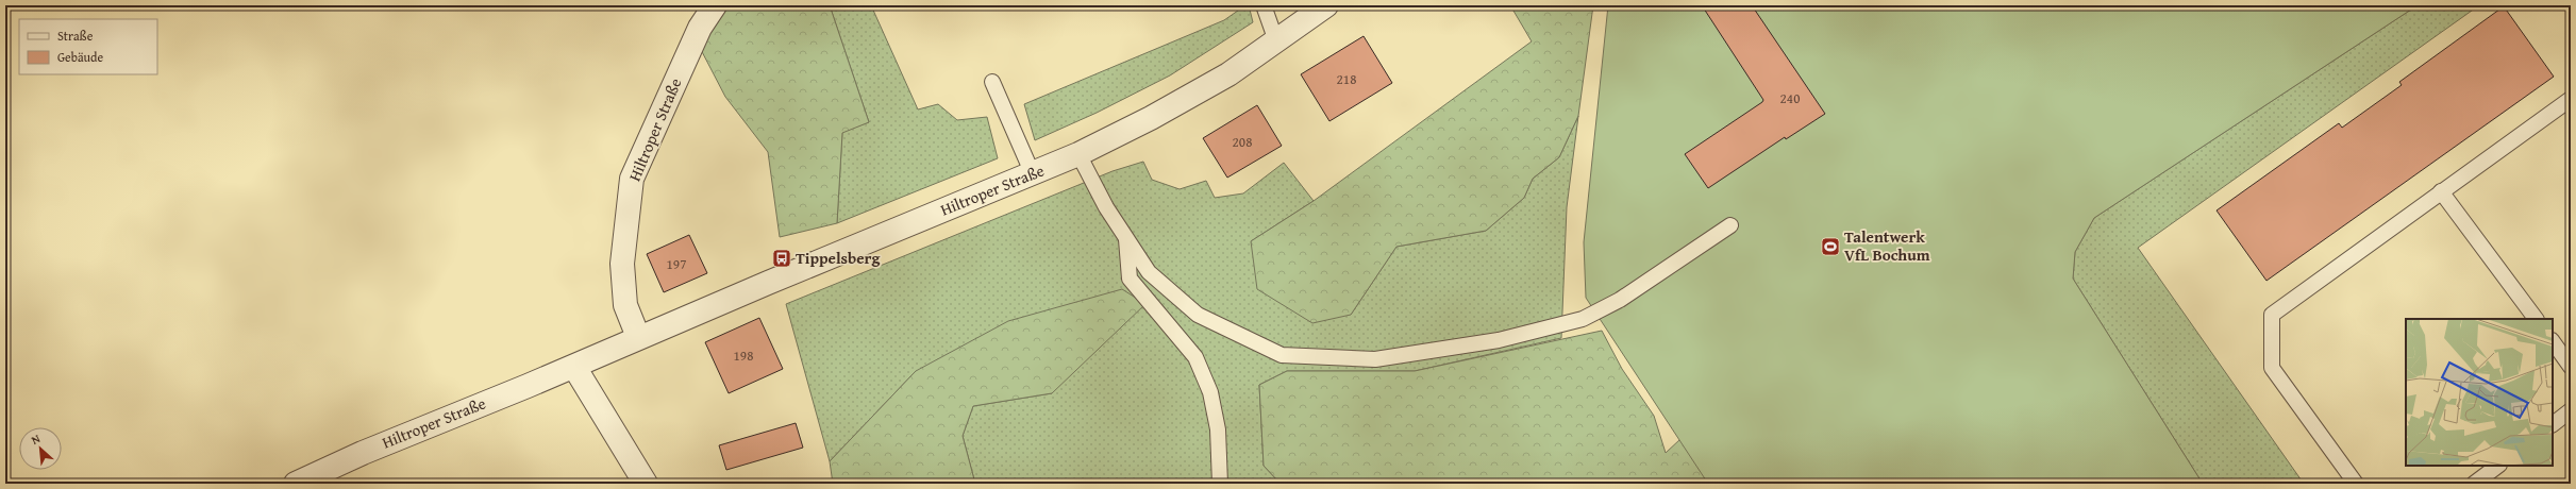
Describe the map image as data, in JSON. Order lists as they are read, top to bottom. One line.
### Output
{"streets":{"street":["Hiltroper Straße"]},"places":{"sports":["Talentwerk VfL Bochum"],"bus stop":["Tippelsberg"]},"house_numbers":["218","240","208","197","198"],"legend":["Straße","Gebäude"],"north":"top left"}
